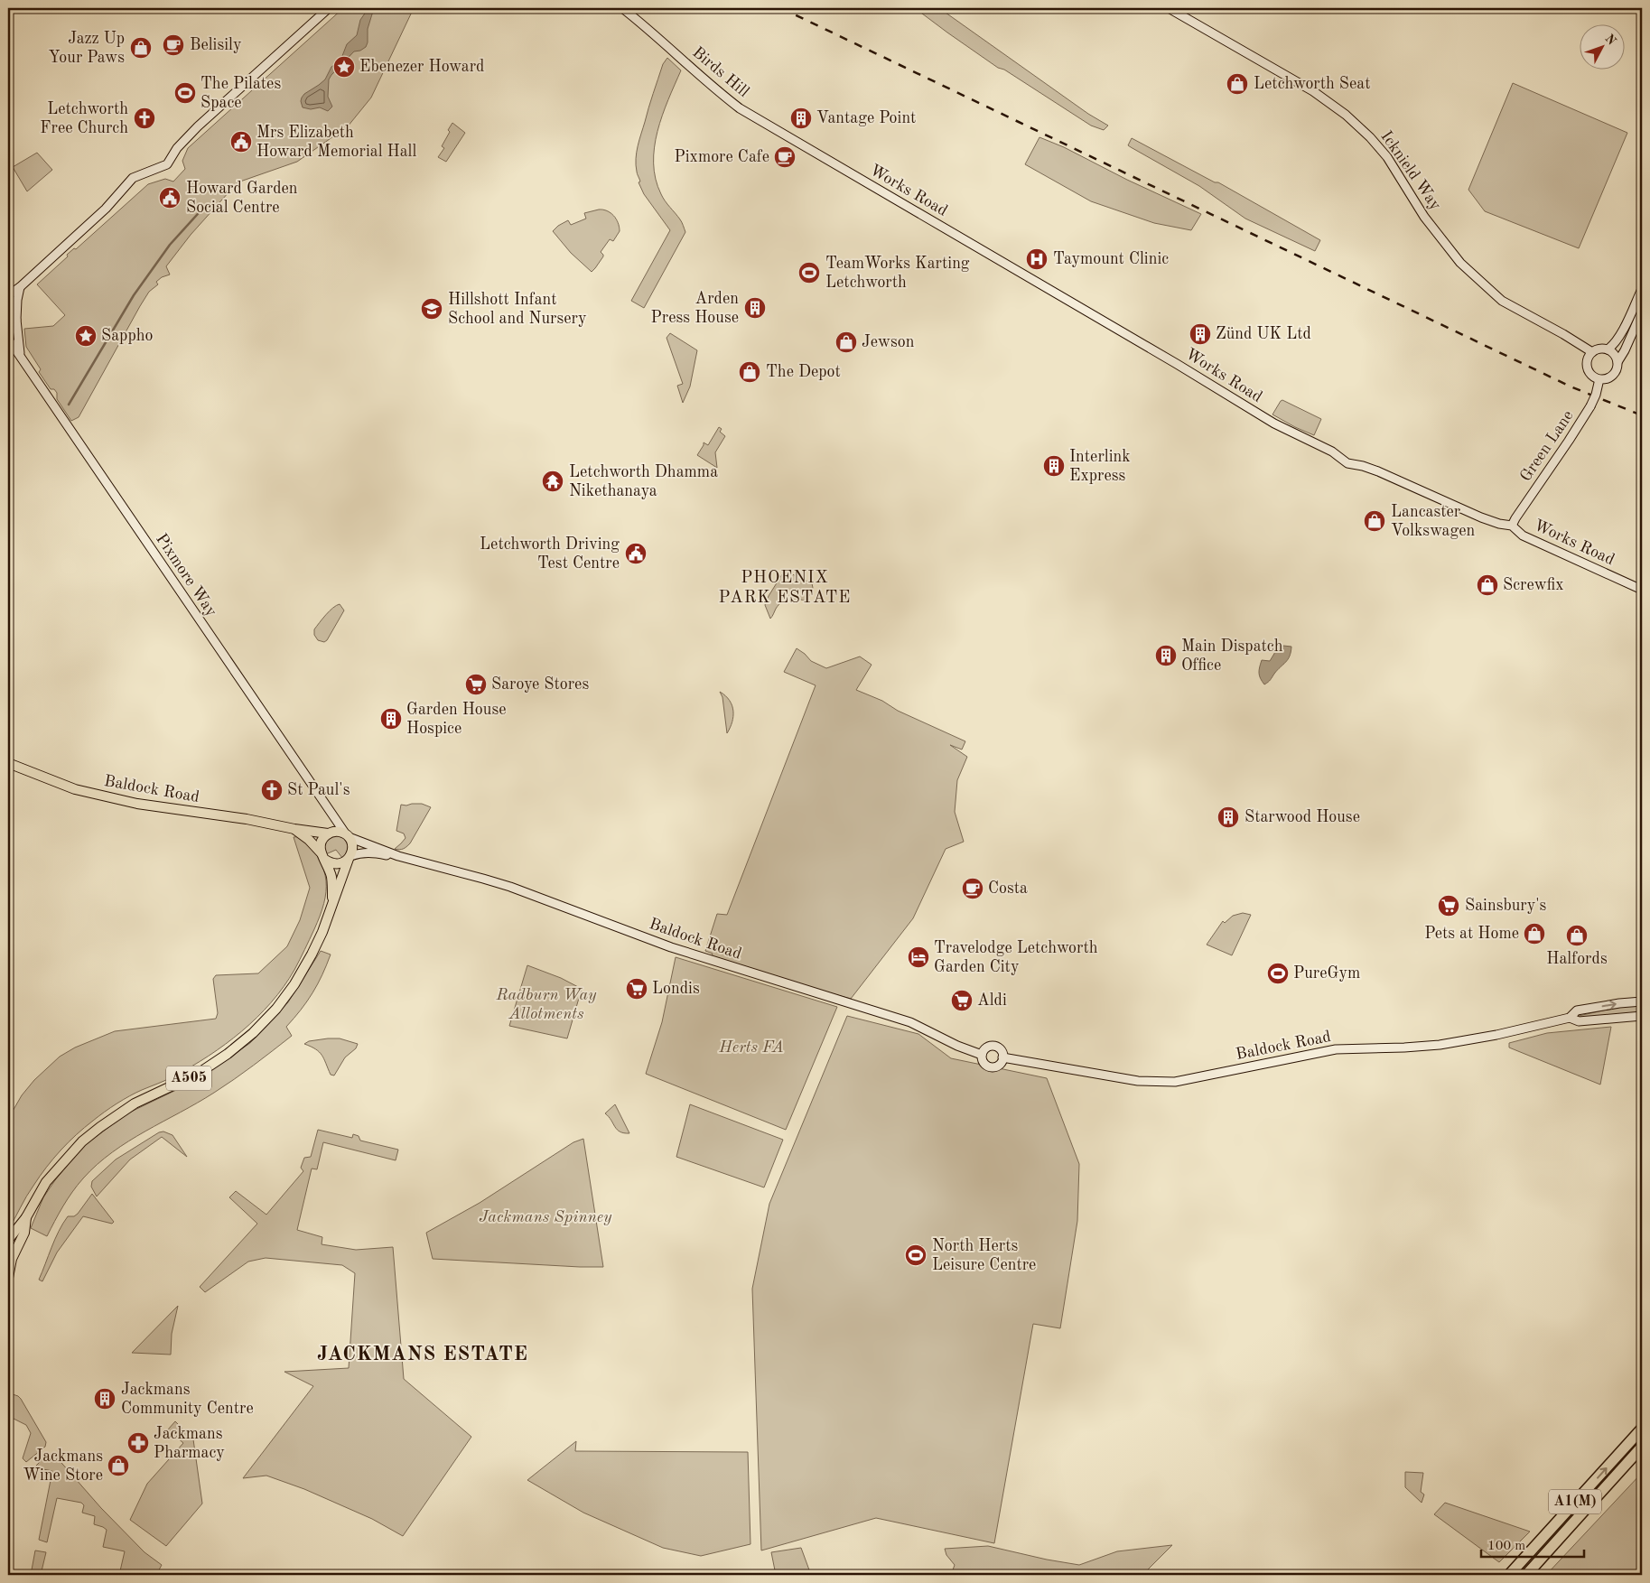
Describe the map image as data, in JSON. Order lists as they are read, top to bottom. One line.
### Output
{"streets":{"highway":["A1(M)"],"main road":["Baldock Road","A505"],"street":["Birds Hill","Icknield Way","Works Road","Green Lane","Pixmore Way"]},"crossings":[["Birds Hill","Works Road"],["Icknield Way","Green Lane"],["Works Road","Green Lane"],["Pixmore Way","Baldock Road"],["Pixmore Way","A505"],["Baldock Road","A505"]],"districts":["PHOENIX PARK ESTATE","JACKMANS ESTATE"],"parks":["Radburn Way Allotments","Herts FA","Jackmans Spinney"],"places":{"cafe":["Belisily","Pixmore Cafe","Costa"],"shop":["Jazz Up Your Paws","Letchworth Seat","Jewson","The Depot","Lancaster Volkswagen","Screwfix","Pets at Home","Halfords","Jackmans Wine Store"],"place":["Ebenezer Howard","Sappho"],"sports":["The Pilates Space","TeamWorks Karting Letchworth","PureGym","North Herts Leisure Centre"],"church":["Letchworth Free Church","St Paul's"],"building":["Vantage Point","Arden Press House","Zünd UK Ltd","Interlink Express","Main Dispatch Office","Garden House Hospice","Starwood House","Jackmans Community Centre"],"public building":["Mrs Elizabeth Howard Memorial Hall","Howard Garden Social Centre","Letchworth Driving Test Centre"],"hospital":["Taymount Clinic"],"school or university":["Hillshott Infant School and Nursery"],"temple":["Letchworth Dhamma Nikethanaya"],"supermarket":["Saroye Stores","Sainsbury's","Londis","Aldi"],"hotel":["Travelodge Letchworth Garden City"],"pharmacy":["Jackmans Pharmacy"]},"scale_bar":"100 m","north":"top right"}
